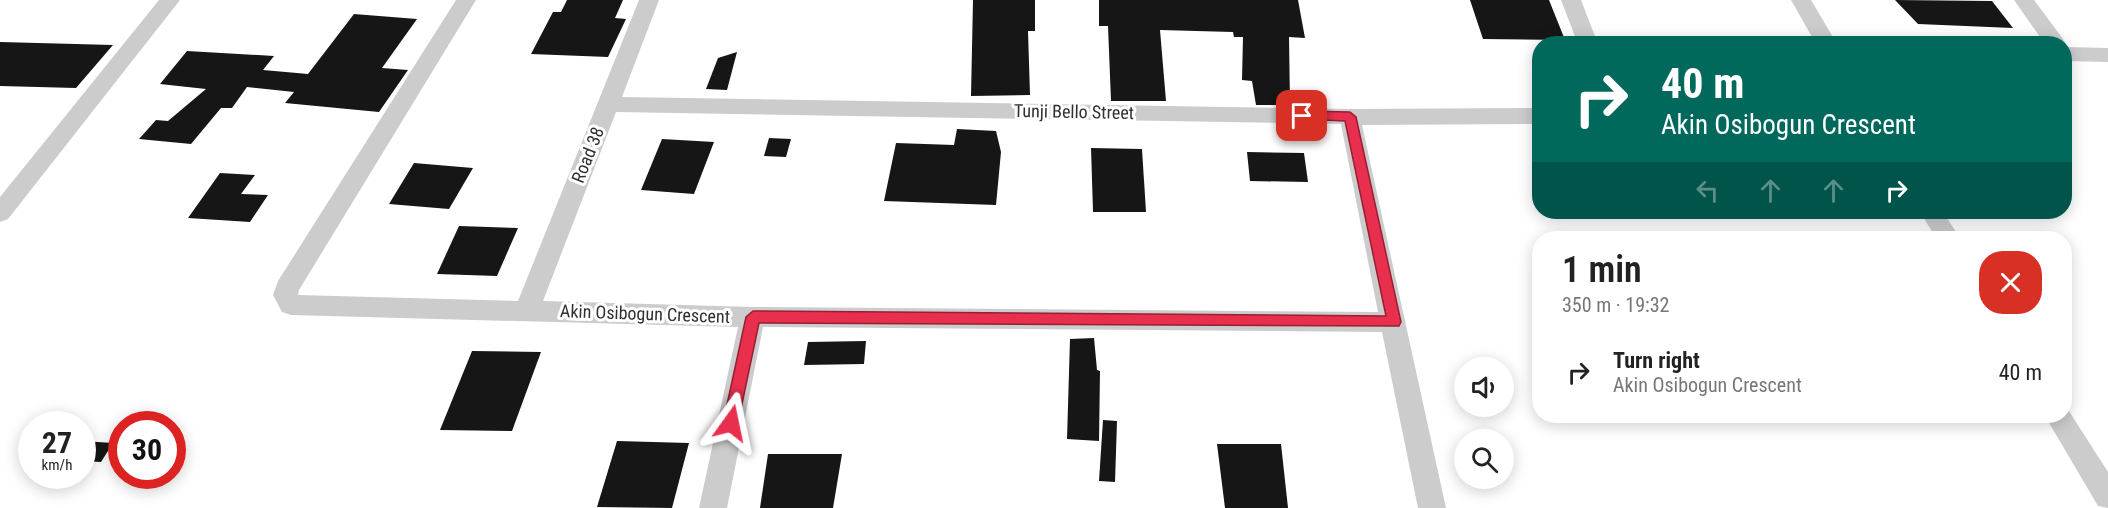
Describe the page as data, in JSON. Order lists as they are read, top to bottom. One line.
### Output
{"streets":{"street":["Tunji Bello Street","Road 38","Akin Osibogun Crescent"]},"crossings":[["Tunji Bello Street","Road 38"],["Road 38","Akin Osibogun Crescent"]],"page":{"turn":["40 m","Akin Osibogun Crescent"],"heading":["1 min","350 m · 19:32"],"list":[{"name":"Turn right","note":"Akin Osibogun Crescent","value":"40 m"}],"speed":"27 km/h","limit":"30"}}
